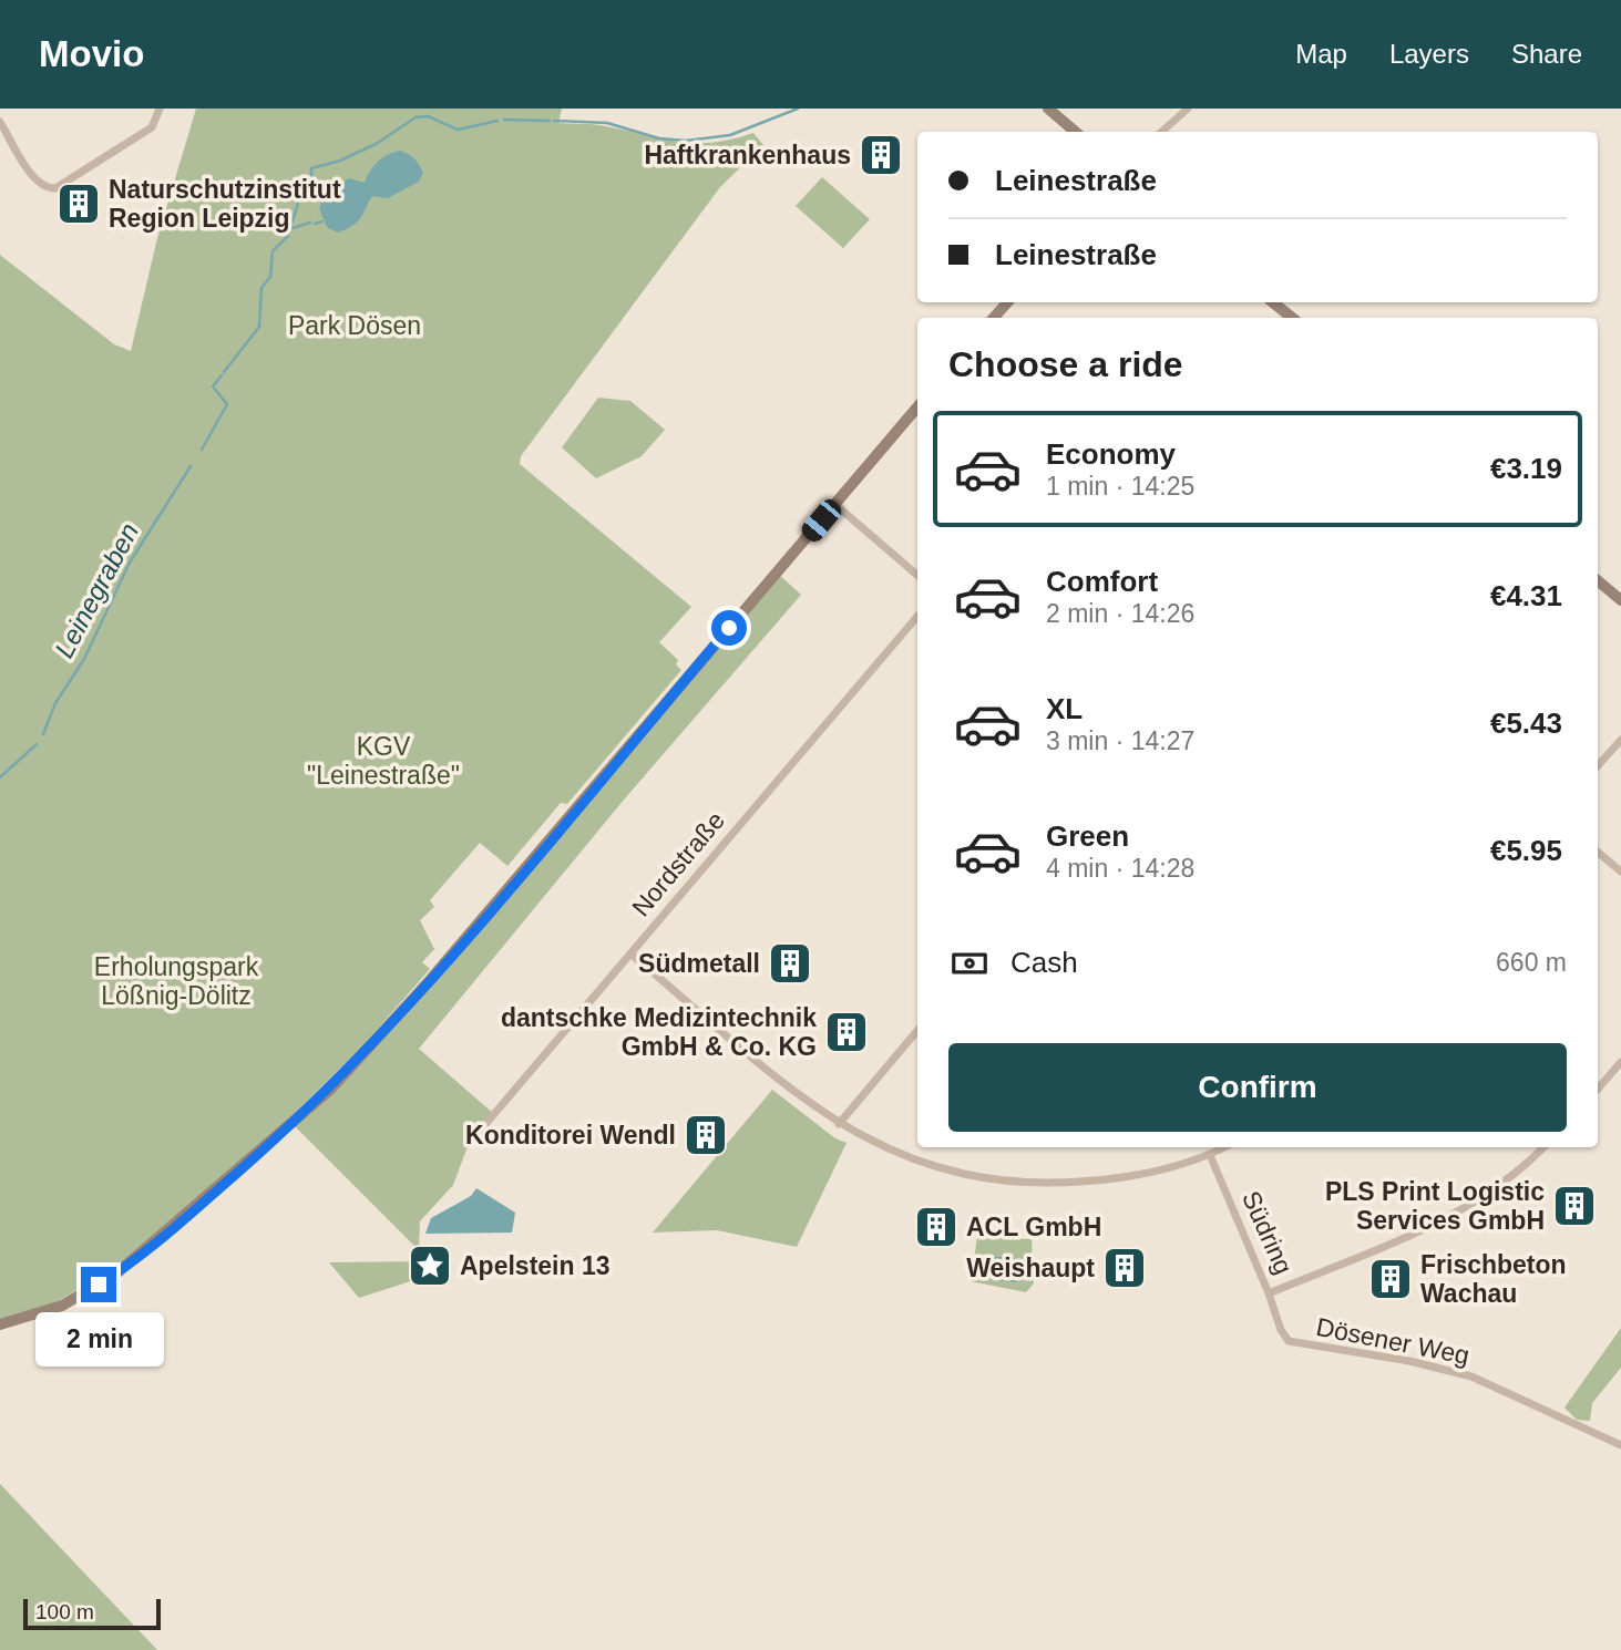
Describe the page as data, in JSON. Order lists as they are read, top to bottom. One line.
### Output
{"streets":{"street":["Nordstraße","Südring","Dösener Weg"]},"crossings":[["Südring","Dösener Weg"]],"water":["Leinegraben"],"parks":["Park Dösen","KGV \"Leinestraße\"","Erholungspark Lößnig-Dölitz"],"places":{"building":["Haftkrankenhaus","Naturschutzinstitut Region Leipzig","Südmetall","dantschke Medizintechnik GmbH & Co. KG","Konditorei Wendl","PLS Print Logistic Services GmbH","ACL GmbH","Weishaupt","Frischbeton Wachau"],"place":["Apelstein 13"]},"scale_bar":"100 m","page":{"header":"Movio","nav":["Map","Layers","Share"],"banner":["Leinestraße","Leinestraße"],"heading":"Choose a ride","list":[{"name":"Economy","note":"1 min · 14:25","value":"€3.19"},{"name":"Comfort","note":"2 min · 14:26","value":"€4.31"},{"name":"XL","note":"3 min · 14:27","value":"€5.43"},{"name":"Green","note":"4 min · 14:28","value":"€5.95"}],"pay":["Cash","660 m"],"buttons":"Confirm","bubble":"2 min","scale":"100 m"}}
